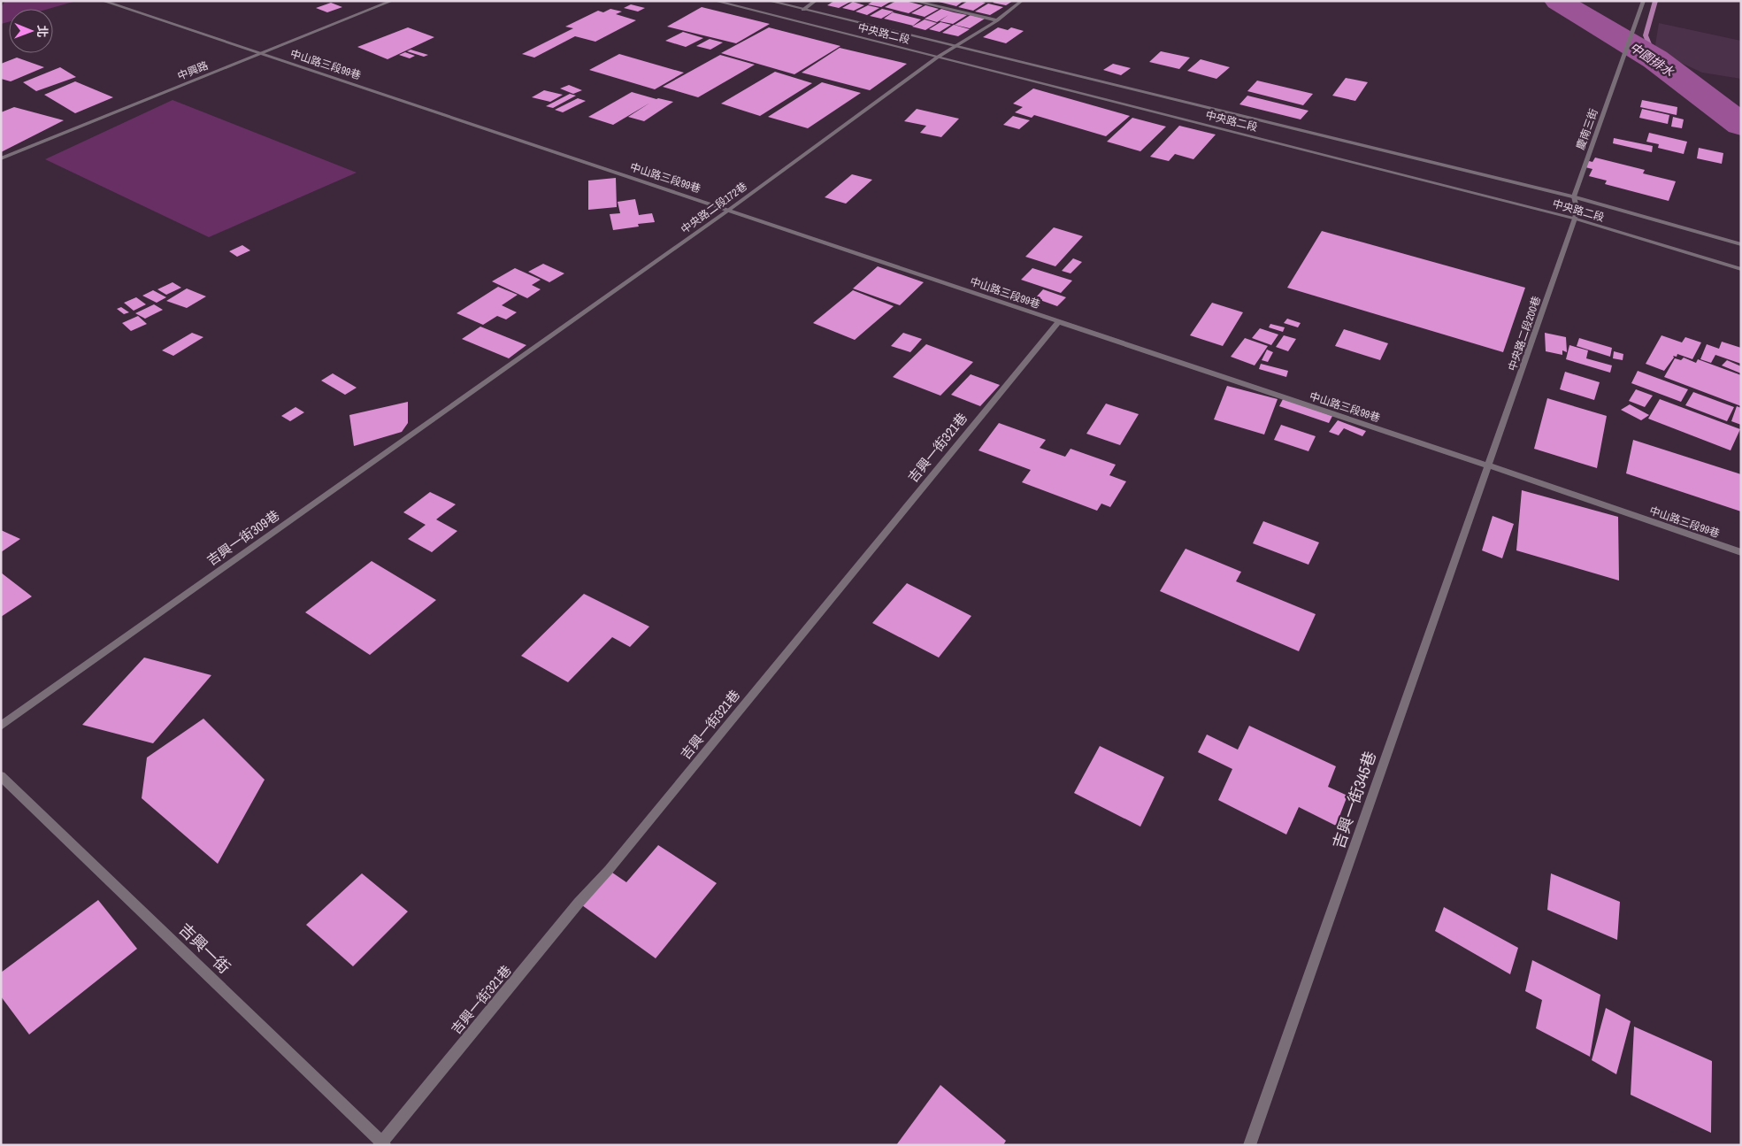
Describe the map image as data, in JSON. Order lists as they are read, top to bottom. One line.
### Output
{"streets":{"street":["中央路二段","中山路三段99巷","中興路","慶南三街","中央路二段172巷","中央路二段200巷","吉興一街321巷","吉興一街309巷","吉興一街345巷","吉興一街"]},"crossings":[["中央路二段","慶南三街"],["中央路二段","中央路二段172巷"],["中央路二段","中央路二段200巷"],["中山路三段99巷","中興路"],["中山路三段99巷","中央路二段172巷"],["中山路三段99巷","中央路二段200巷"],["中山路三段99巷","吉興一街321巷"],["中山路三段99巷","吉興一街345巷"],["慶南三街","中央路二段200巷"],["中央路二段172巷","吉興一街309巷"],["中央路二段200巷","吉興一街345巷"],["吉興一街321巷","吉興一街"]],"water":["中園排水"],"north":"right"}
